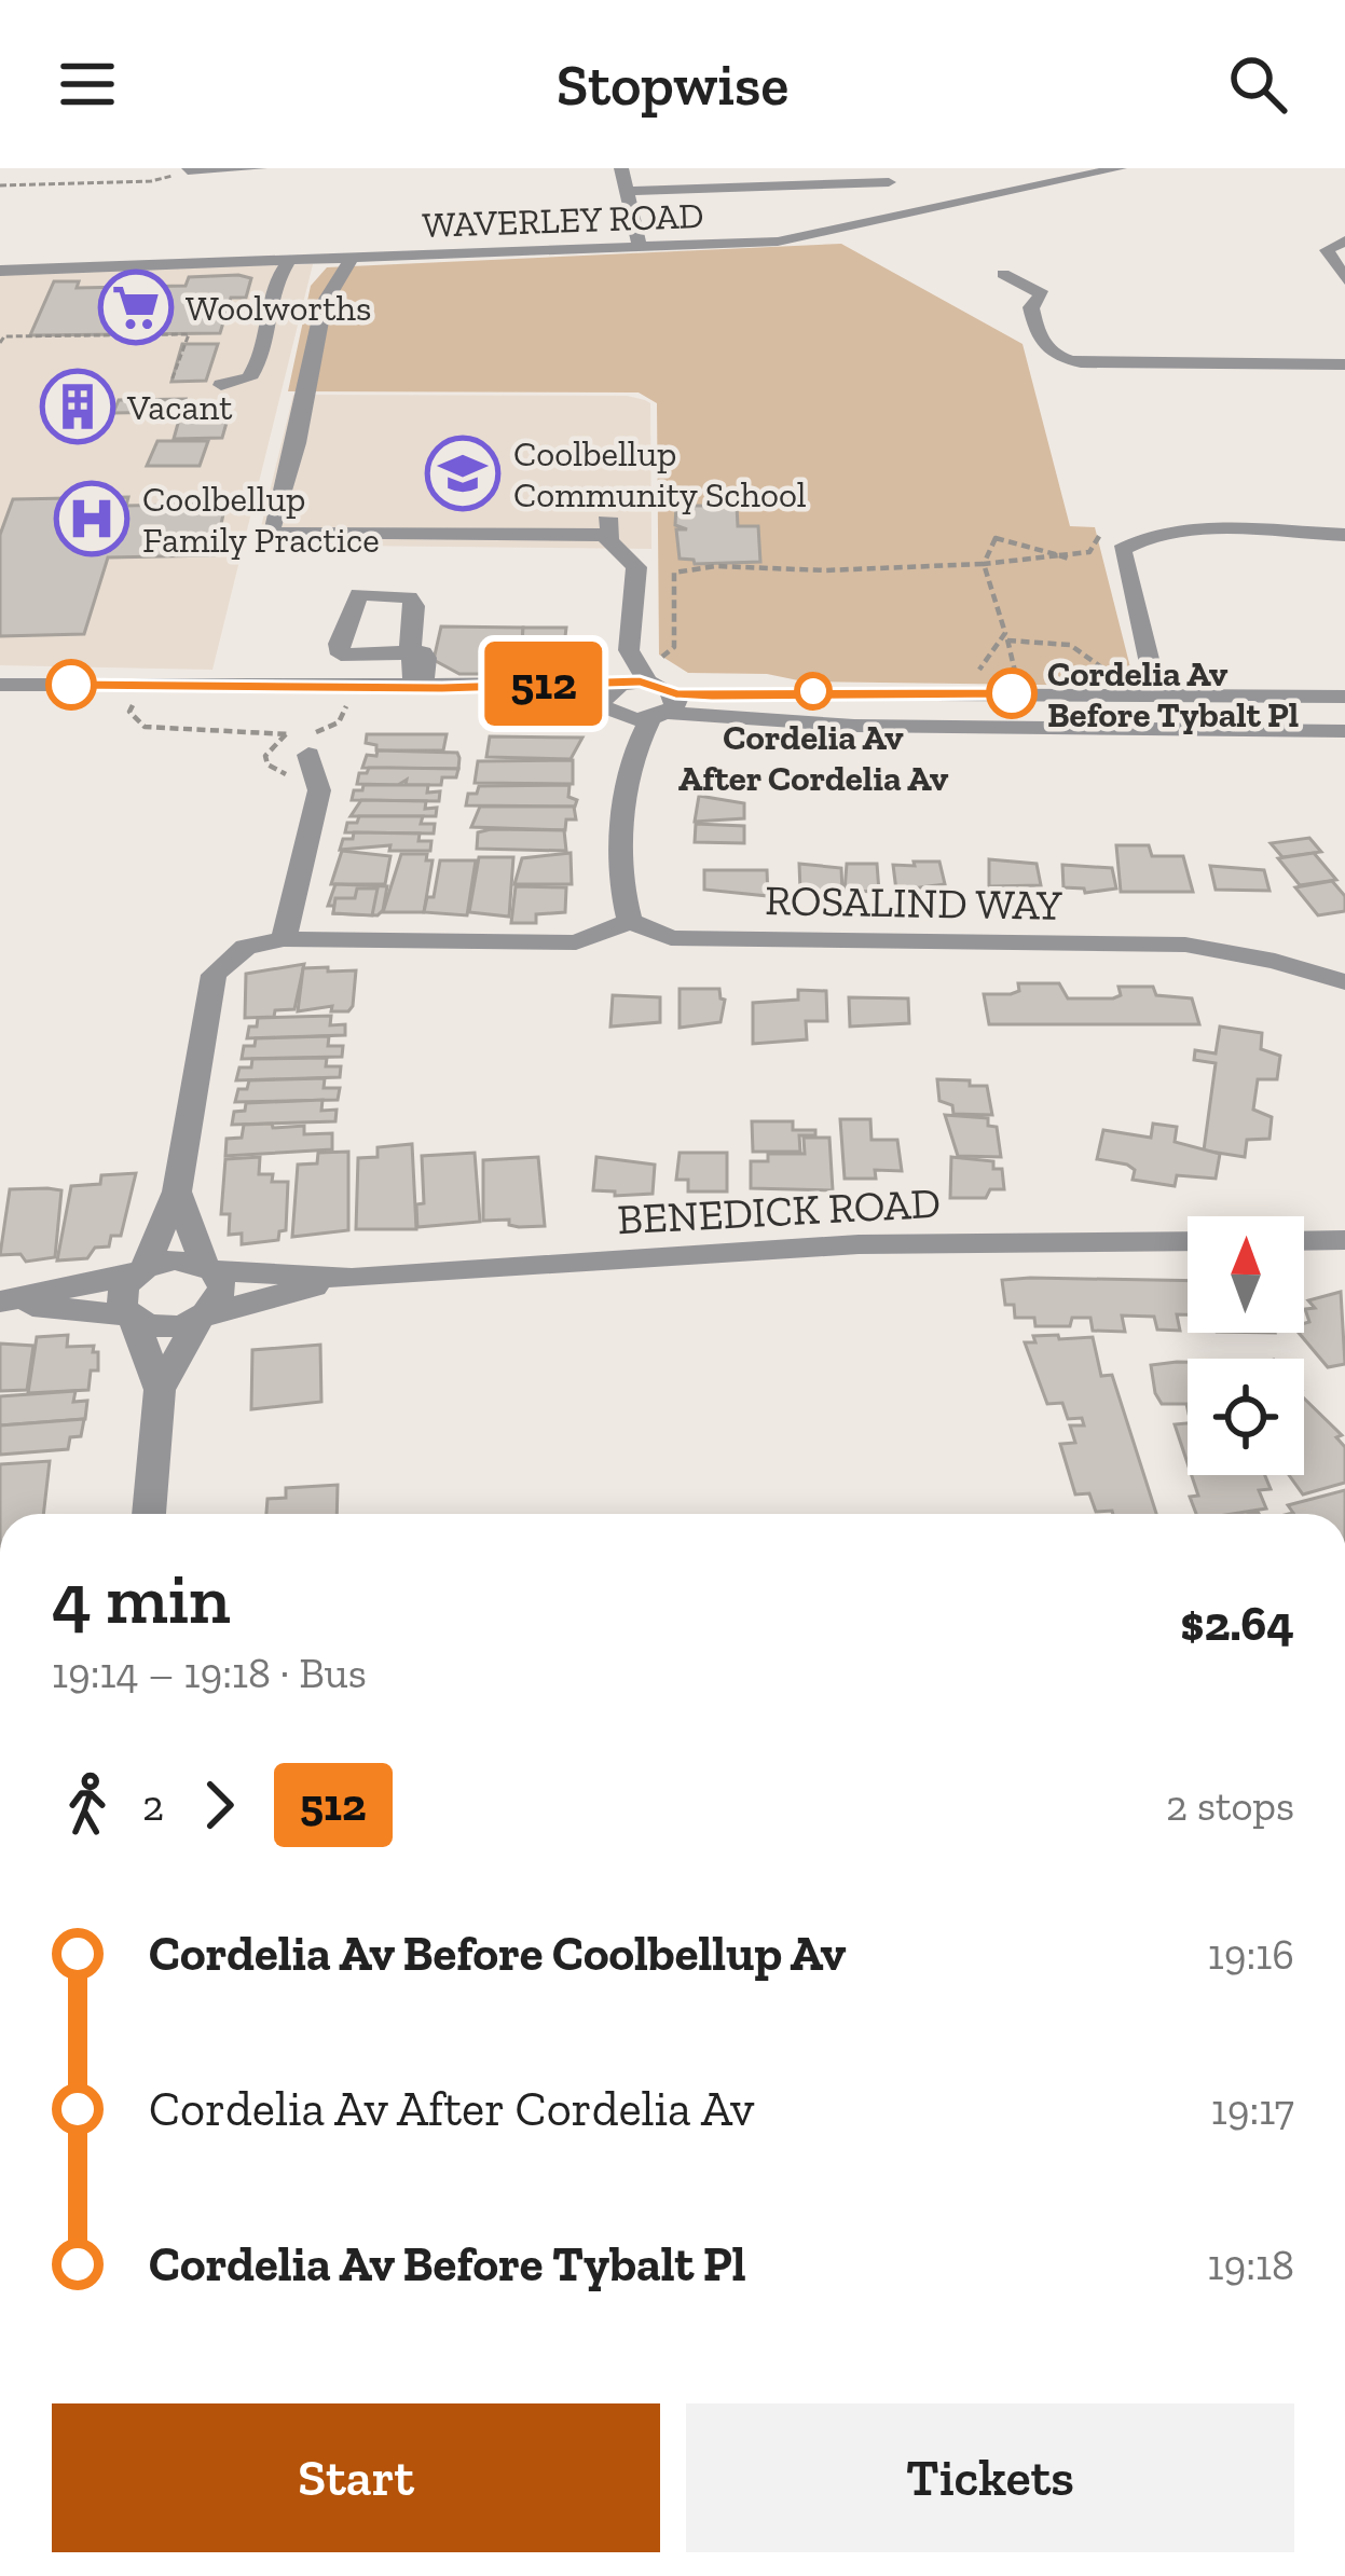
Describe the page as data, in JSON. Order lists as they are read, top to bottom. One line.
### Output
{"streets":{"street":["WAVERLEY ROAD","ROSALIND WAY","BENEDICK ROAD"]},"places":{"supermarket":["Woolworths"],"building":["Vacant"],"school or university":["Coolbellup Community School"],"hospital":["Coolbellup Family Practice"],"other":["Cordelia Av After Cordelia Av","Cordelia Av Before Tybalt Pl"]},"lines":["bus line 512"],"north":"top","page":{"header":"Stopwise","on_map":"512","heading":["4 min","19:14 – 19:18 · Bus","$2.64"],"legs":["2","512","2 stops"],"list":[{"name":"Cordelia Av Before Coolbellup Av","value":"19:16"},{"name":"Cordelia Av After Cordelia Av","value":"19:17"},{"name":"Cordelia Av Before Tybalt Pl","value":"19:18"}],"buttons":["Start","Tickets"]}}
